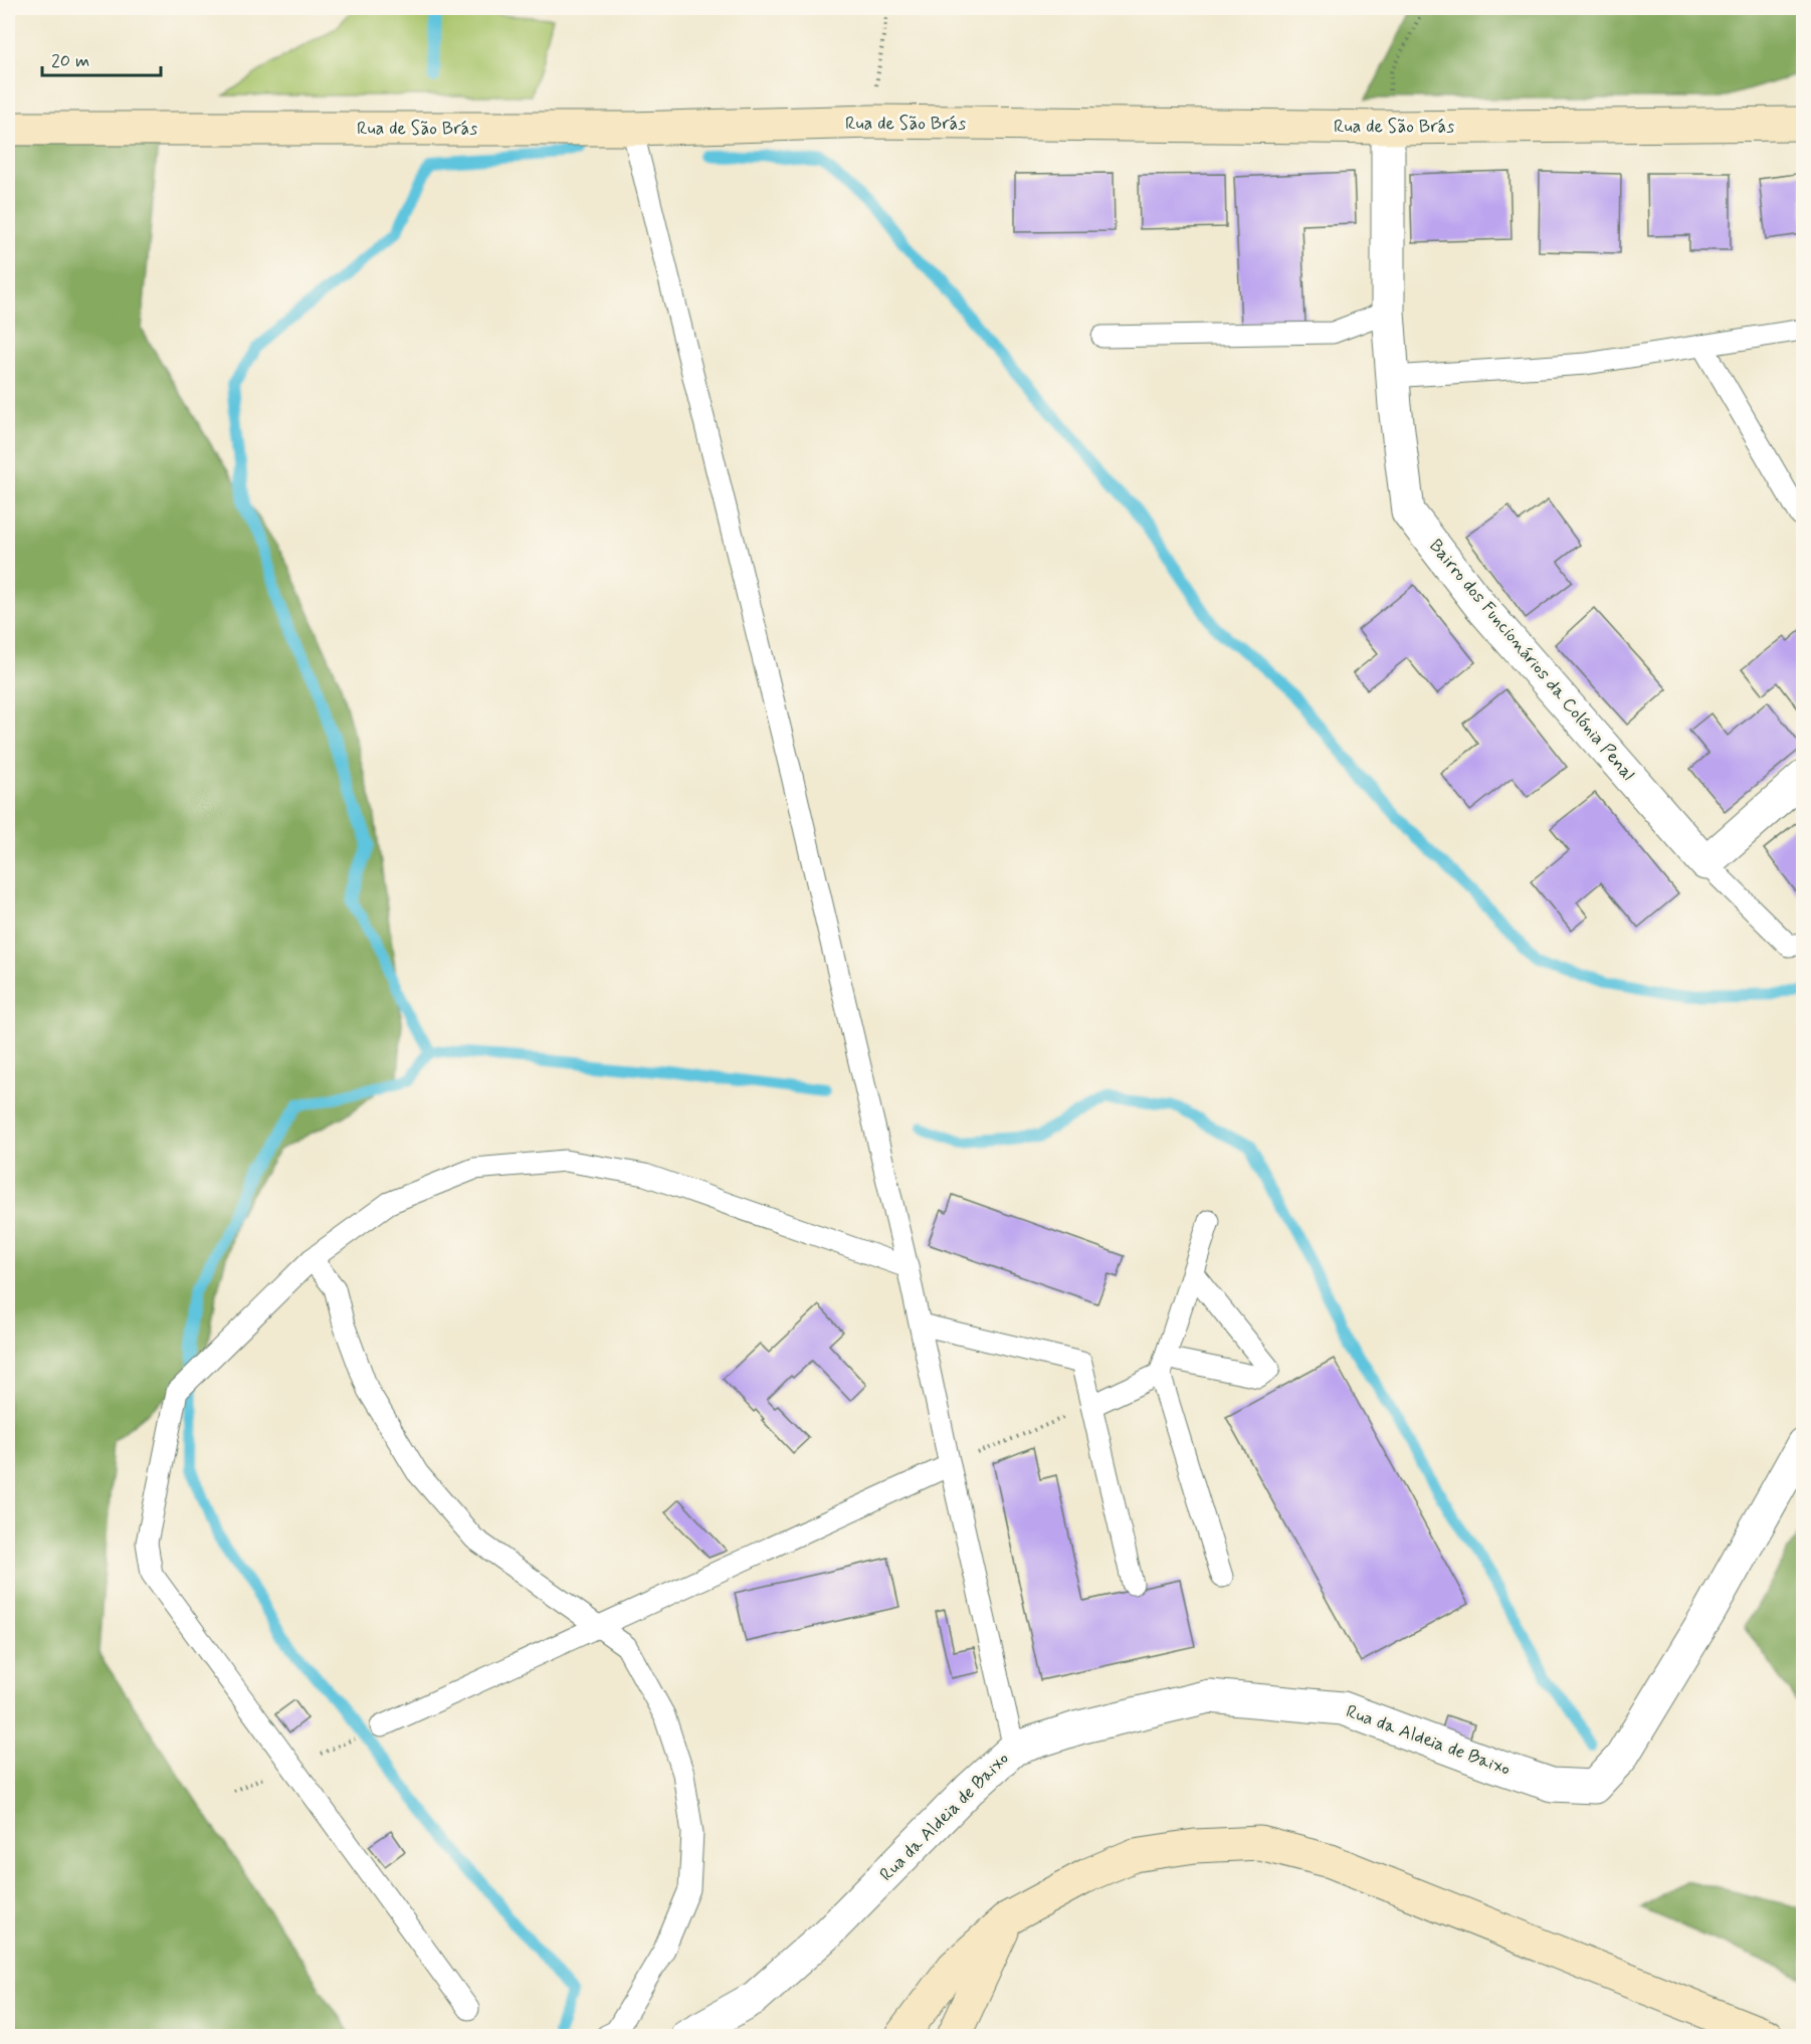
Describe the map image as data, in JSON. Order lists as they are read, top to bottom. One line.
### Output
{"streets":{"main road":["Rua de São Brás"],"street":["Bairro dos Funcionários da Colónia Penal","Rua da Aldeia de Baixo"]},"crossings":[["Rua de São Brás","Bairro dos Funcionários da Colónia Penal"]],"scale_bar":"20 m"}
